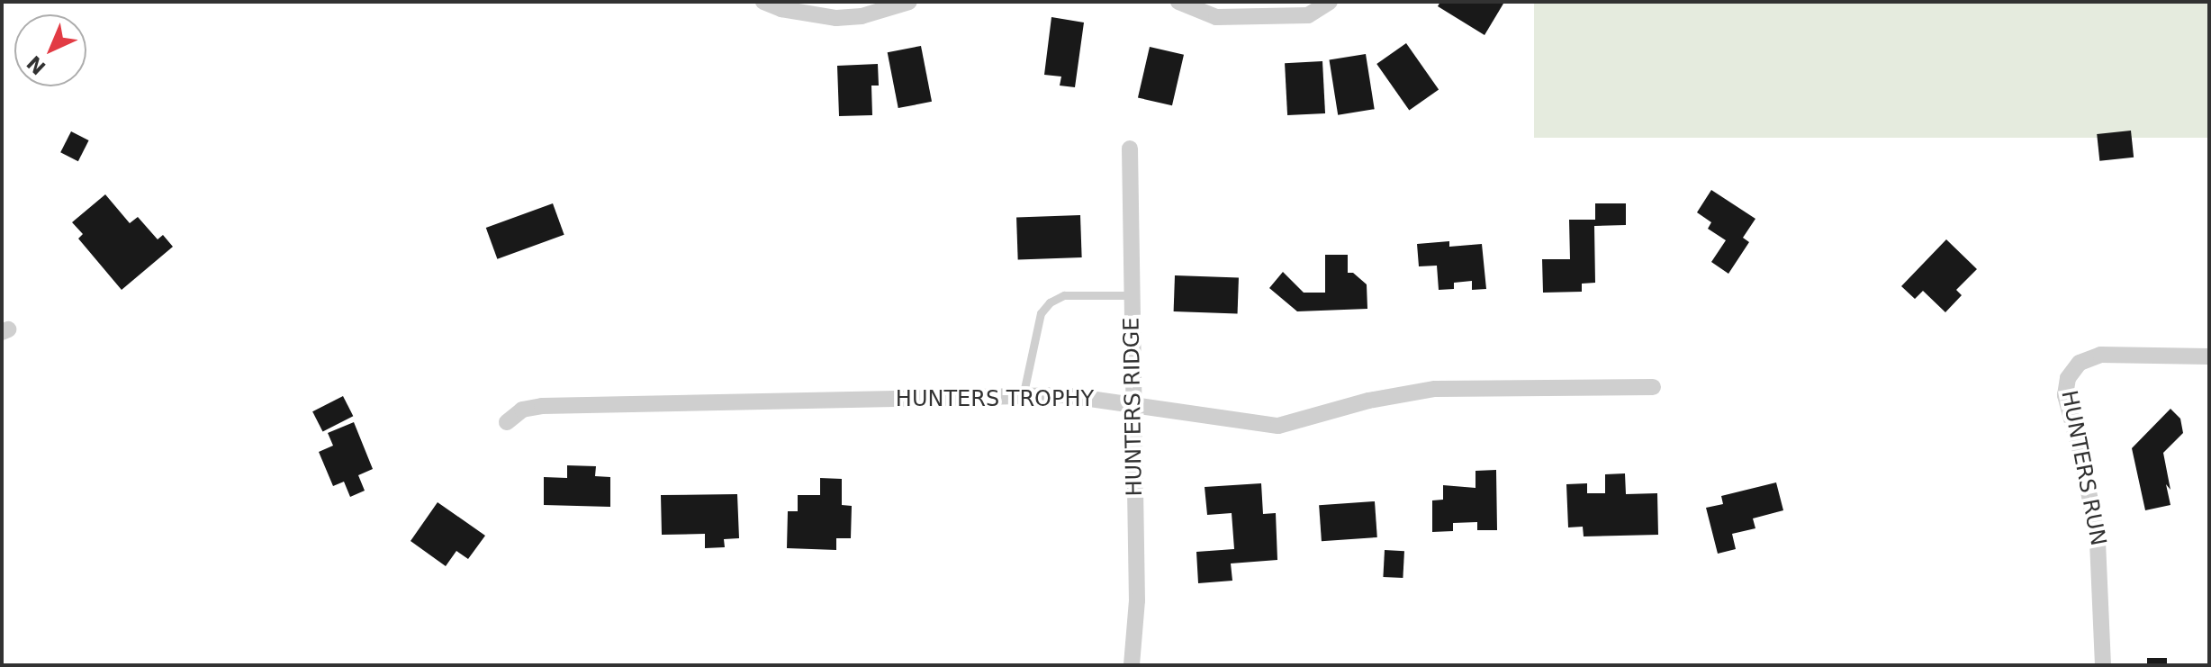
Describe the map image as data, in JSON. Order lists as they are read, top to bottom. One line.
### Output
{"streets":{"street":["HUNTERS TROPHY","HUNTERS RIDGE","HUNTERS RUN"]},"crossings":[["HUNTERS TROPHY","HUNTERS RIDGE"]],"north":"bottom left"}
